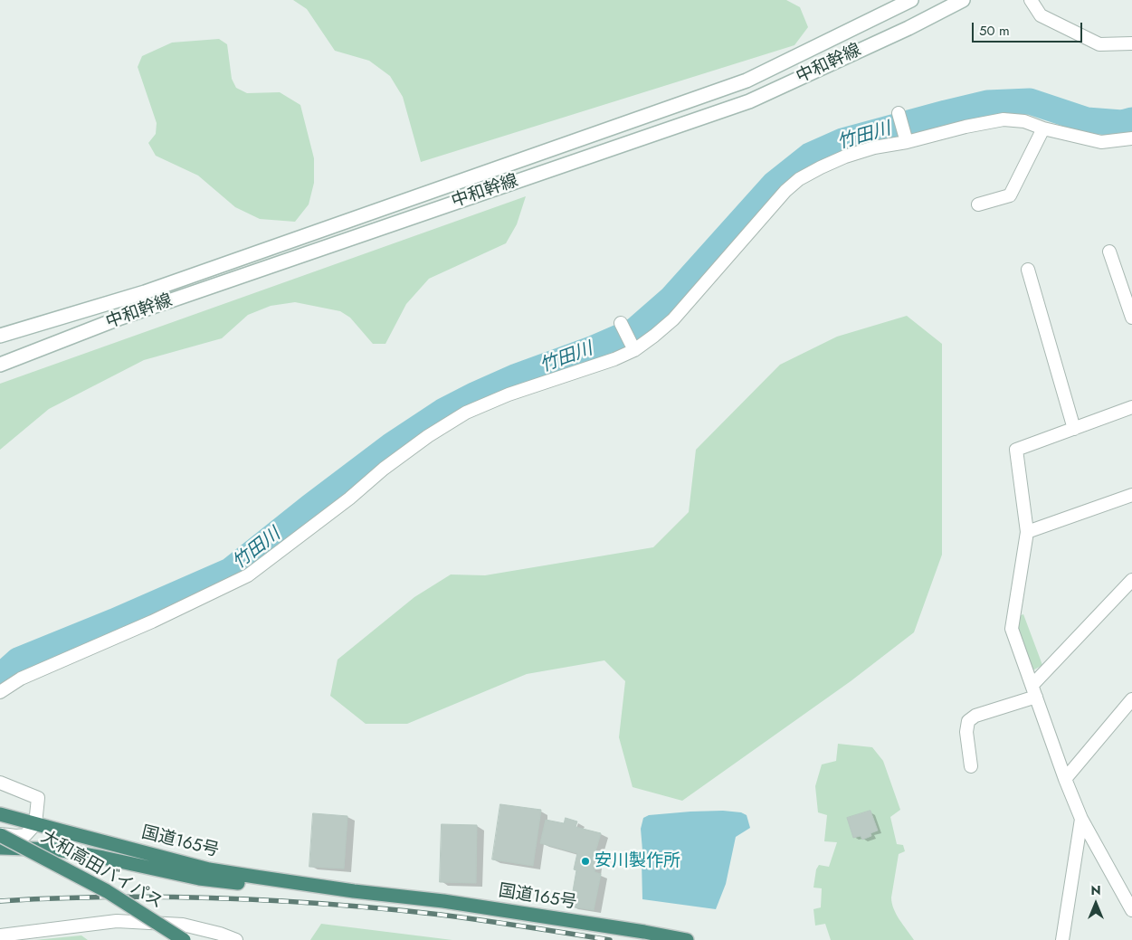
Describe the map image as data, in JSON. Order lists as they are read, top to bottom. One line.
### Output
{"streets":{"highway":["国道165号","大和高田バイパス"],"main road":["中和幹線"]},"water":["竹田川"],"places":["安川製作所"],"scale_bar":"50 m","north":"top"}
